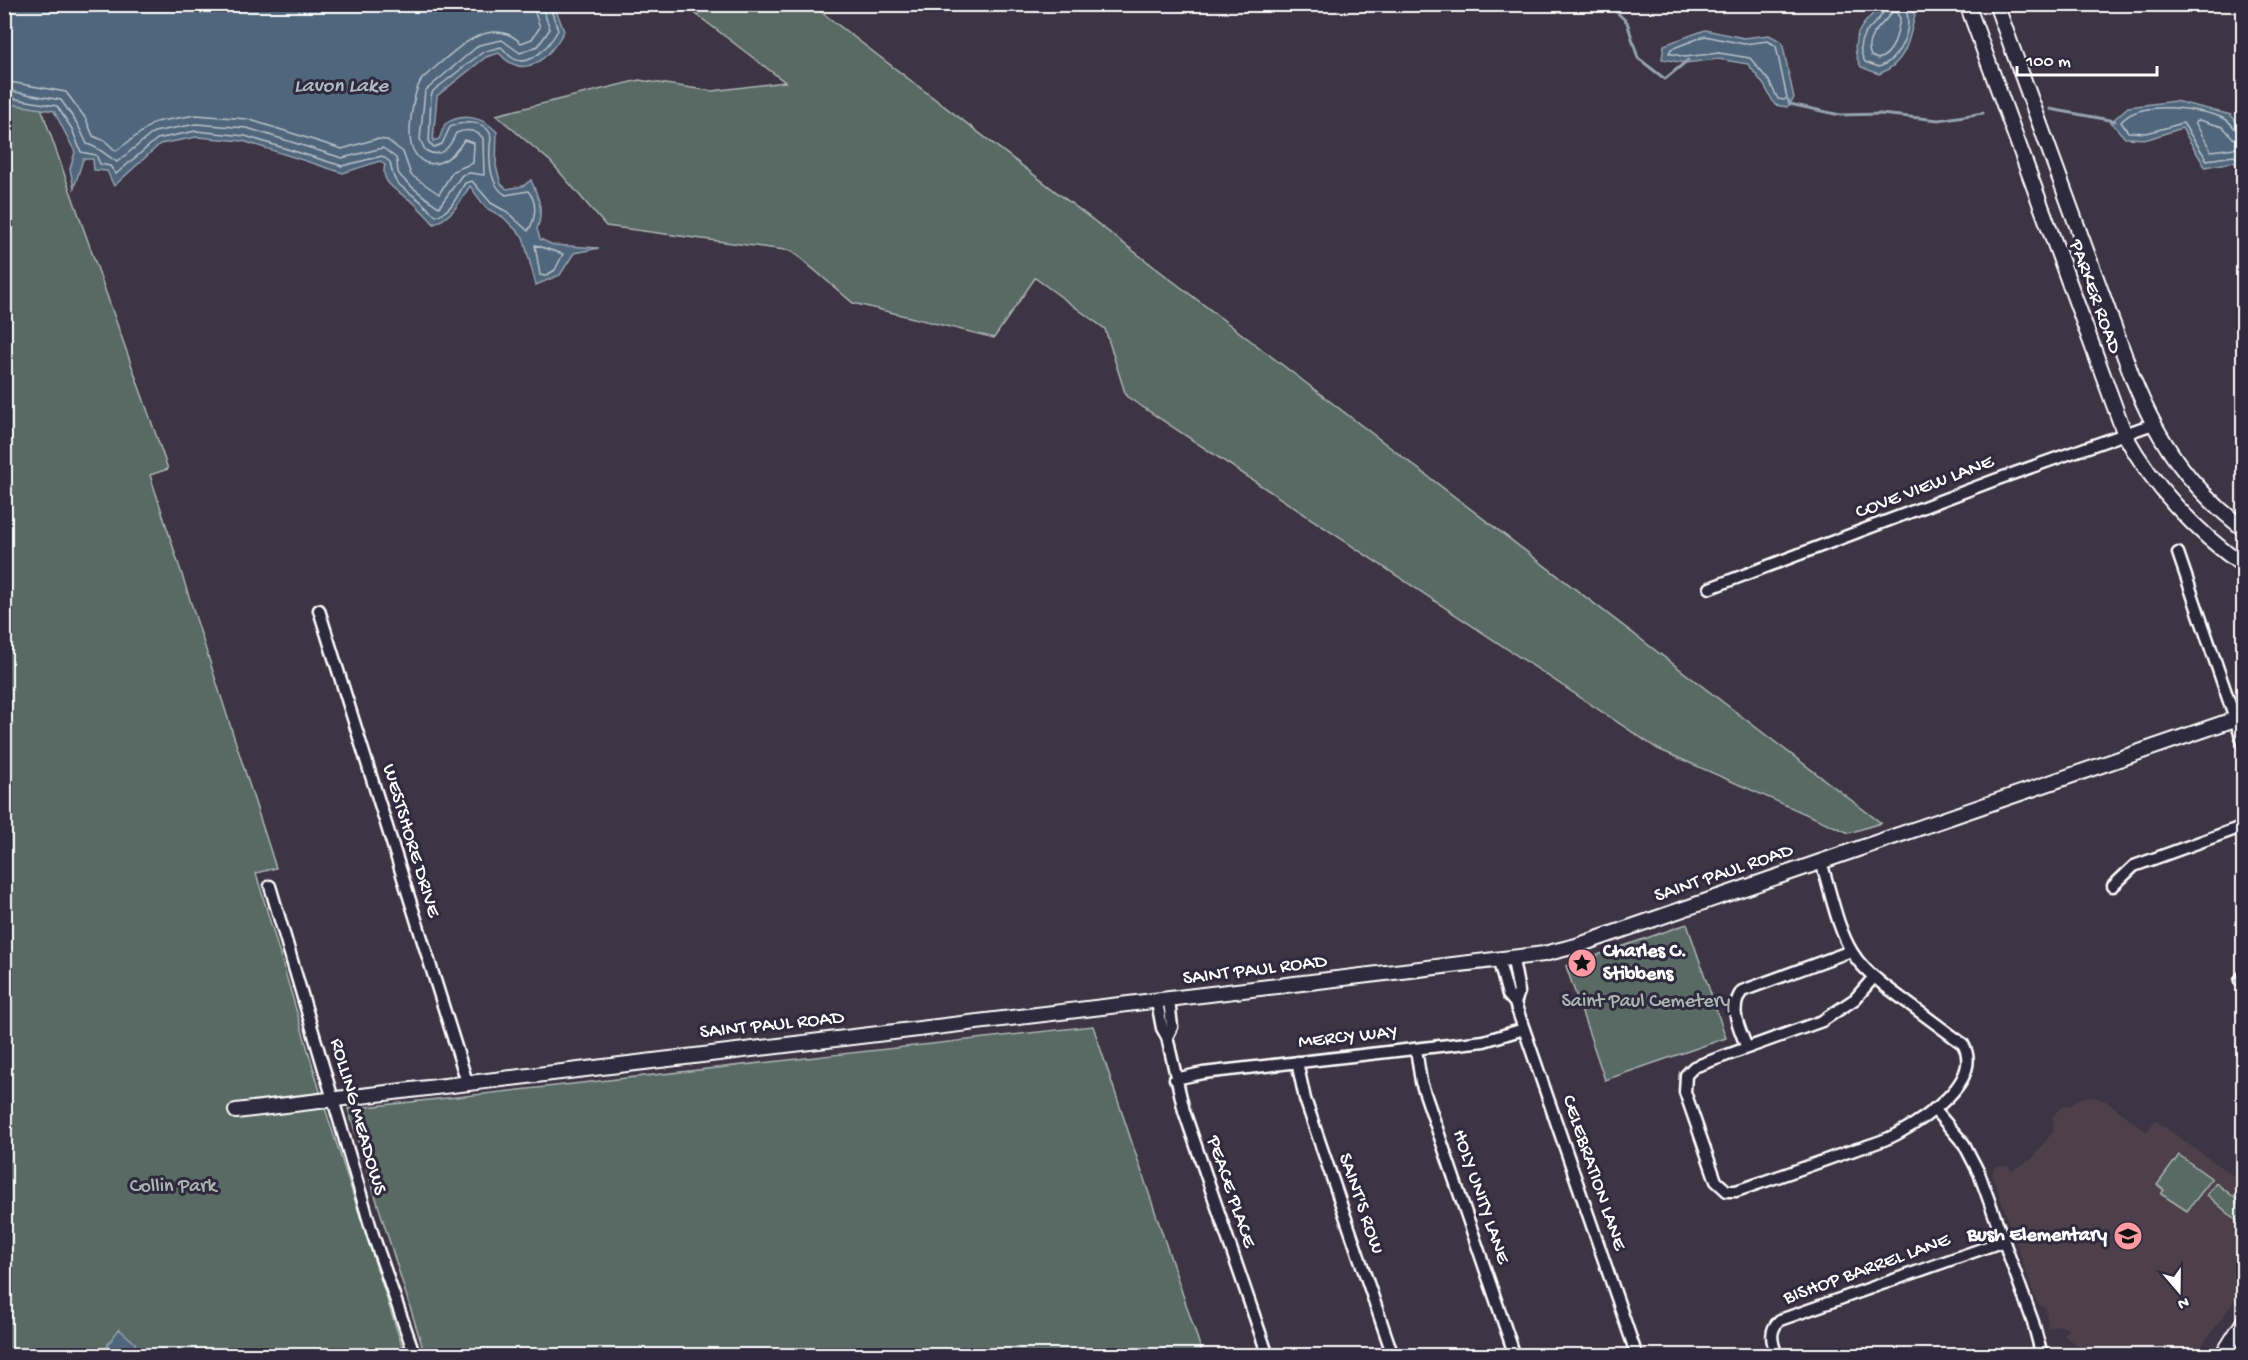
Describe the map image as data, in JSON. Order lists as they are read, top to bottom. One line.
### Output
{"streets":{"street":["PARKER ROAD","COVE VIEW LANE","WESTSHORE DRIVE","SAINT PAUL ROAD","MERCY WAY","ROLLING MEADOWS","CELEBRATION LANE","PEACE PLACE","HOLY UNITY LANE","SAINT'S ROW","BISHOP BARREL LANE"]},"crossings":[["PARKER ROAD","COVE VIEW LANE"],["WESTSHORE DRIVE","SAINT PAUL ROAD"],["SAINT PAUL ROAD","ROLLING MEADOWS"],["SAINT PAUL ROAD","CELEBRATION LANE"],["SAINT PAUL ROAD","PEACE PLACE"],["MERCY WAY","CELEBRATION LANE"],["MERCY WAY","PEACE PLACE"],["MERCY WAY","HOLY UNITY LANE"],["MERCY WAY","SAINT'S ROW"]],"water":["Lavon Lake"],"parks":["Saint Paul Cemetery","Collin Park"],"places":{"place":["Charles C. Stibbens"],"school or university":["Bush Elementary"]},"scale_bar":"100 m","north":"bottom"}
